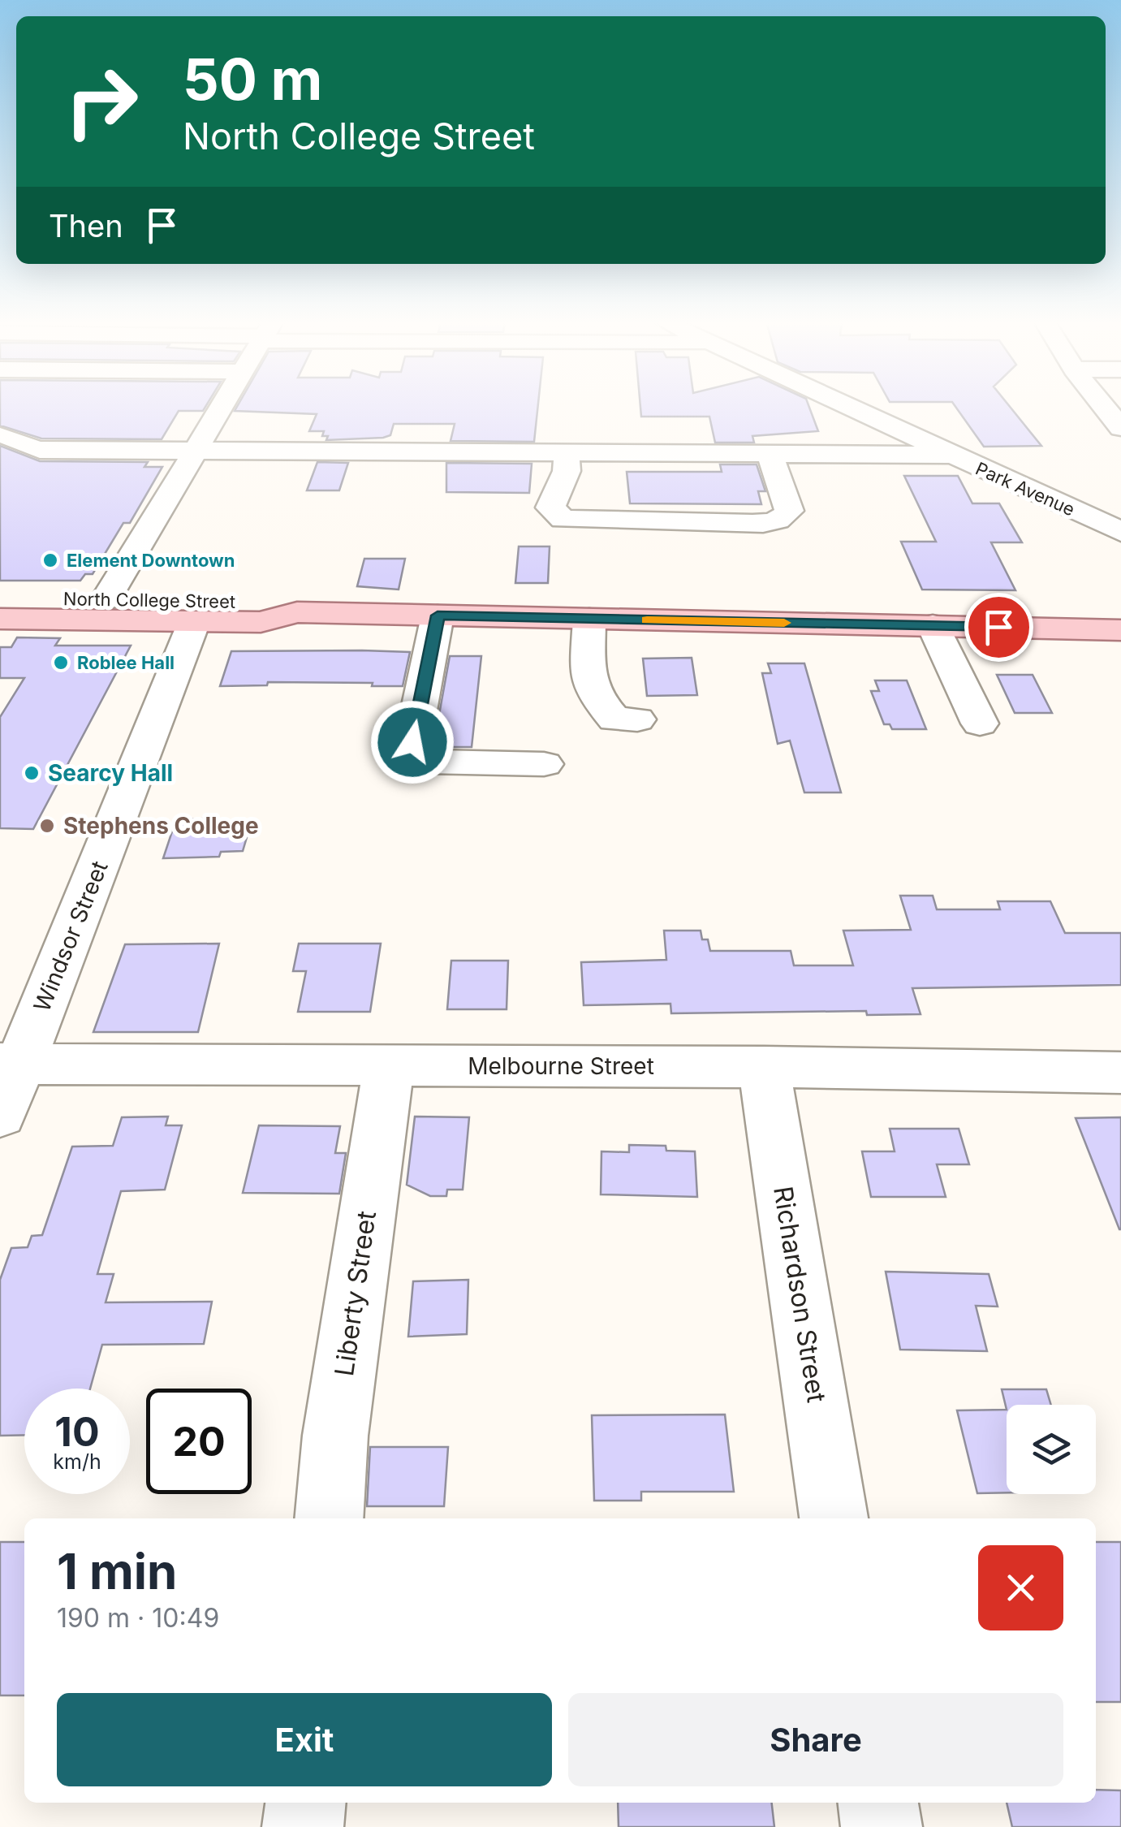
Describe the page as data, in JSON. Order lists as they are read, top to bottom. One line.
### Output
{"streets":{"main road":["North College Street"],"street":["Park Avenue","Windsor Street","Melbourne Street","Liberty Street","Richardson Street"]},"crossings":[["North College Street","Windsor Street"],["Windsor Street","Melbourne Street"],["Melbourne Street","Liberty Street"],["Melbourne Street","Richardson Street"]],"places":["Element Downtown","Roblee Hall","Searcy Hall","Stephens College"],"page":{"turn":["50 m","North College Street"],"then":"Then","speed":"10 km/h","limit":"20","heading":["1 min","190 m · 10:49"],"buttons":["Exit","Share"]}}
